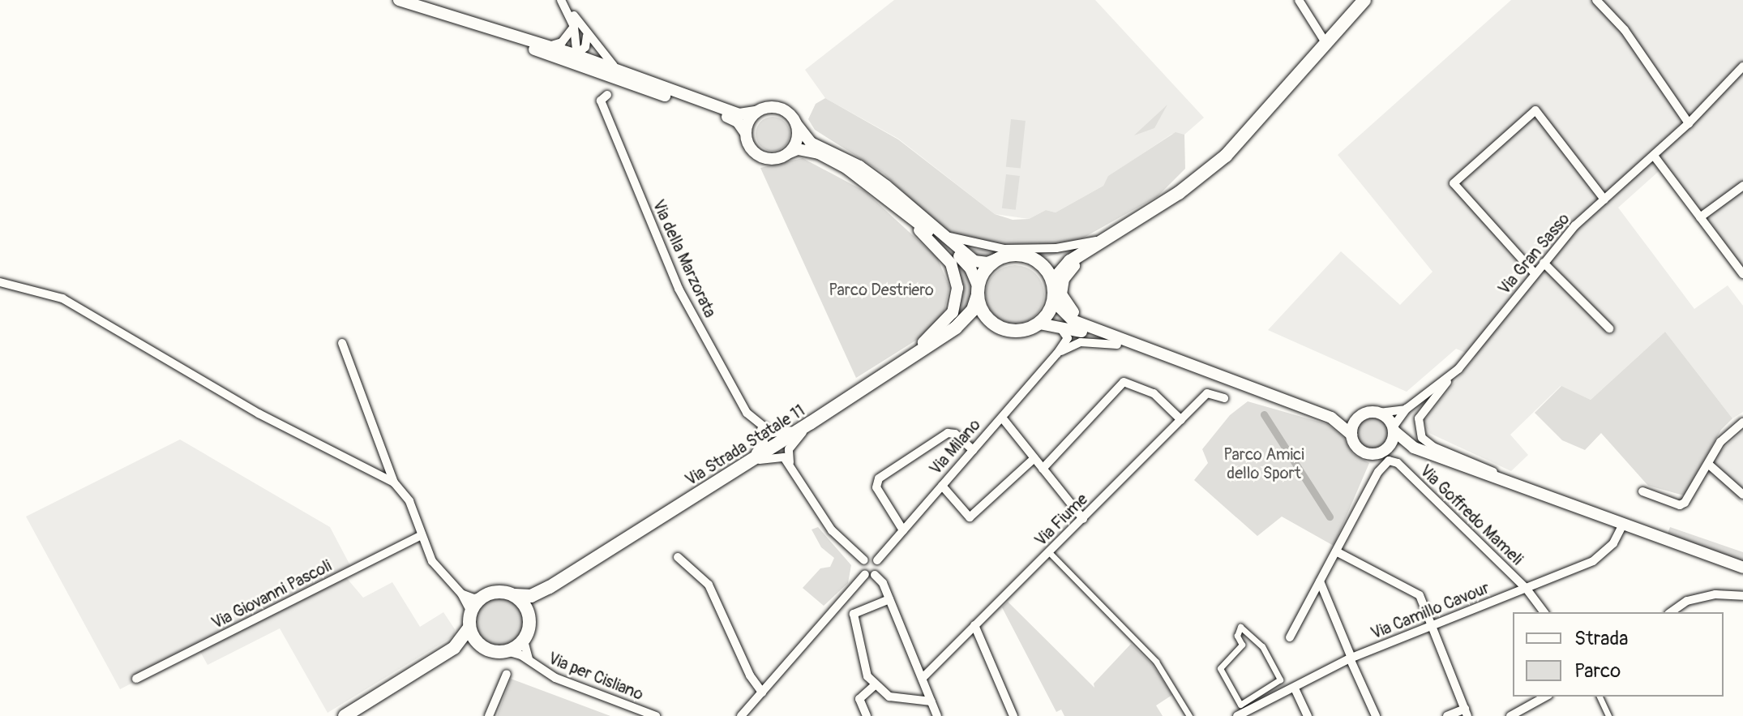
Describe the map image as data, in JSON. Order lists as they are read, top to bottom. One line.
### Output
{"streets":{"main road":["Via Strada Statale 11"],"street":["Via Gran Sasso","Via della Marzorata","Via Milano","Via Goffredo Mameli","Via Fiume","Via Giovanni Pascoli","Via Camillo Cavour","Via per Cisliano"]},"crossings":[["Via Strada Statale 11","Via per Cisliano"],["Via Goffredo Mameli","Via Camillo Cavour"]],"parks":["Parco Destriero","Parco Amici dello Sport"],"legend":["Strada","Parco"]}
